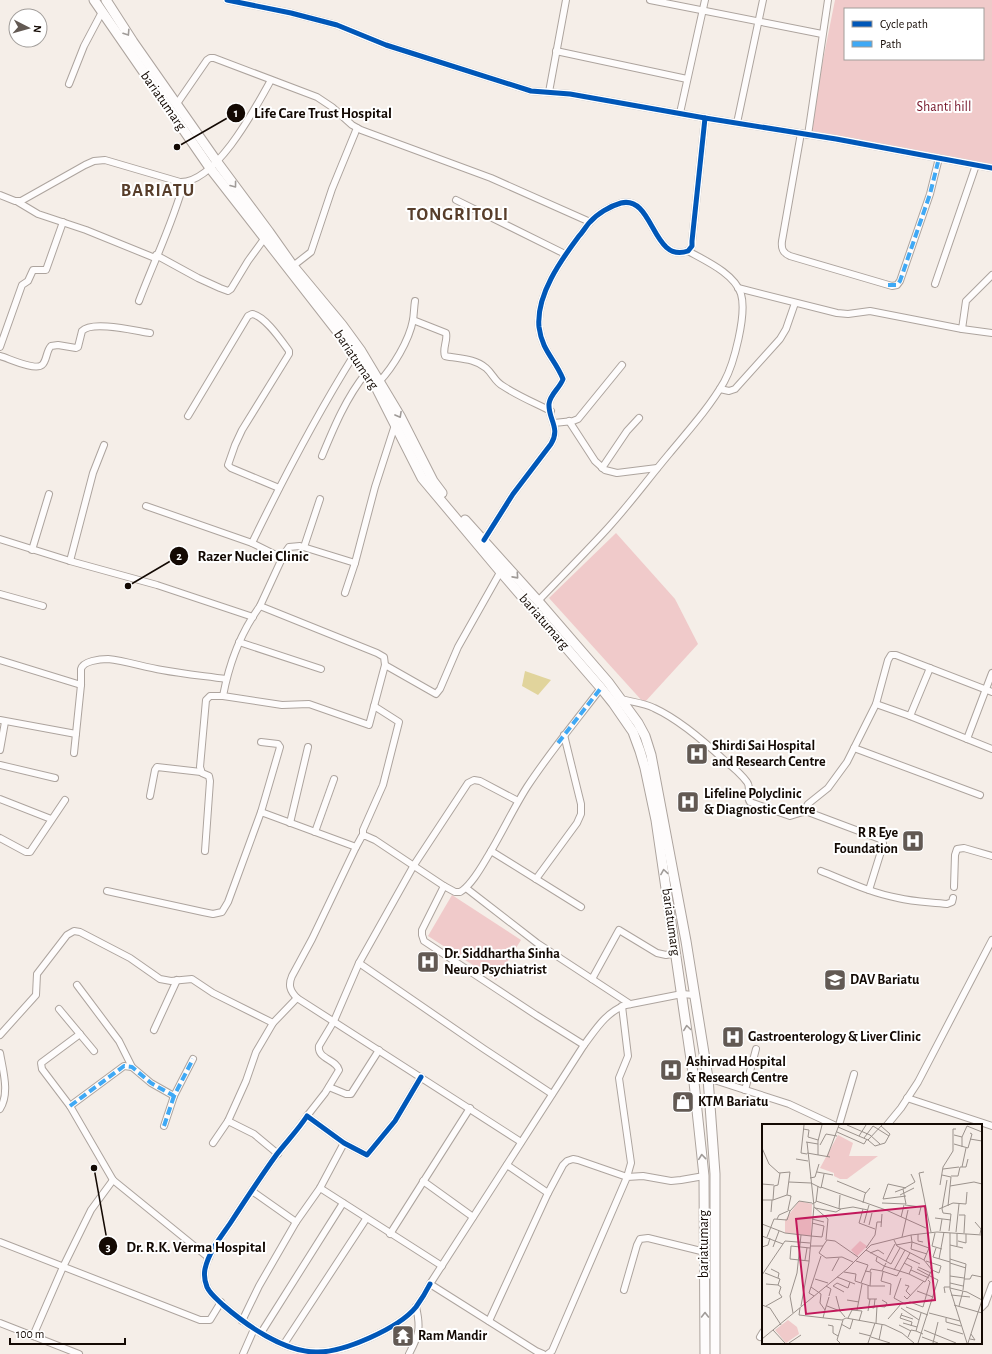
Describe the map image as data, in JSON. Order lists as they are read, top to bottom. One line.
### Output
{"streets":{"main road":["bariatumarg"]},"districts":["BARIATU","TONGRITOLI"],"parks":["Shanti hill"],"places":{"other":["Life Care Trust Hospital","Razer Nuclei Clinic","Dr. R.K. Verma Hospital"],"hospital":["Shirdi Sai Hospital and Research Centre","Lifeline Polyclinic & Diagnostic Centre","R R Eye Foundation","Dr. Siddhartha Sinha Neuro Psychiatrist","Gastroenterology & Liver Clinic","Ashirvad Hospital & Research Centre"],"school or university":["DAV Bariatu"],"shop":["KTM Bariatu"],"temple":["Ram Mandir"]},"legend":["Cycle path","Path"],"scale_bar":"100 m","north":"right"}
